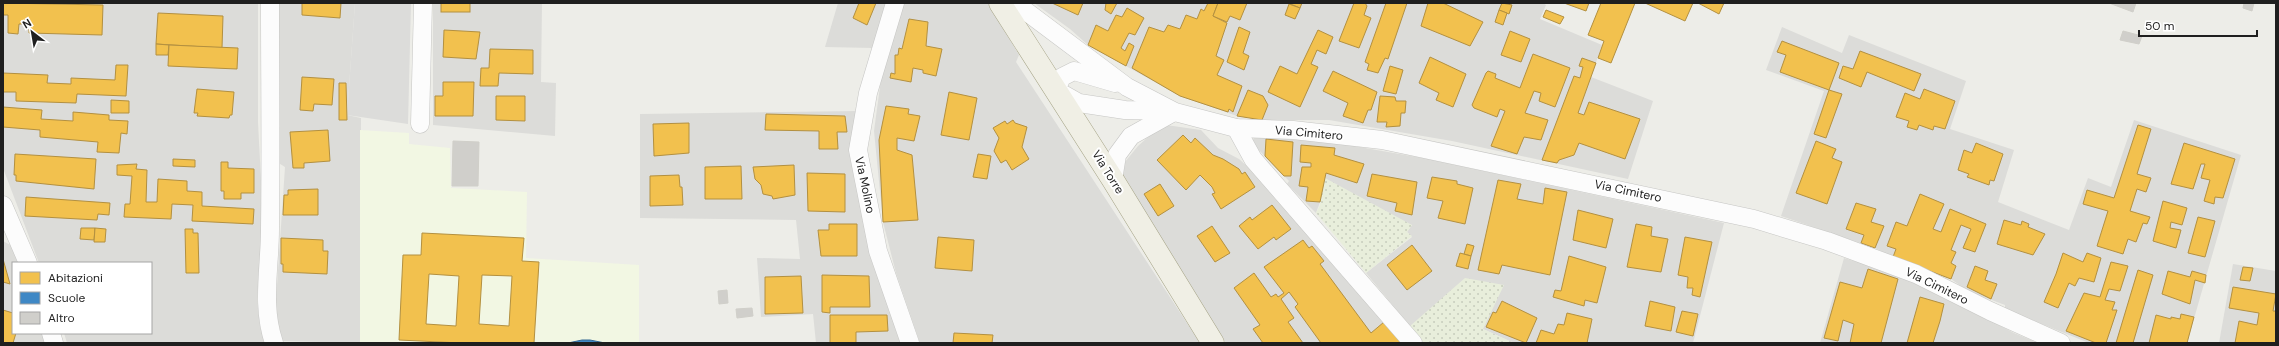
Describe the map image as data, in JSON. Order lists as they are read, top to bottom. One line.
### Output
{"streets":{"main road":["Via Torre"],"street":["Via Cimitero","Via Molino"]},"crossings":[["Via Cimitero","Via Torre"]],"legend":["Abitazioni","Scuole","Altro"],"scale_bar":"50 m","north":"top left"}
